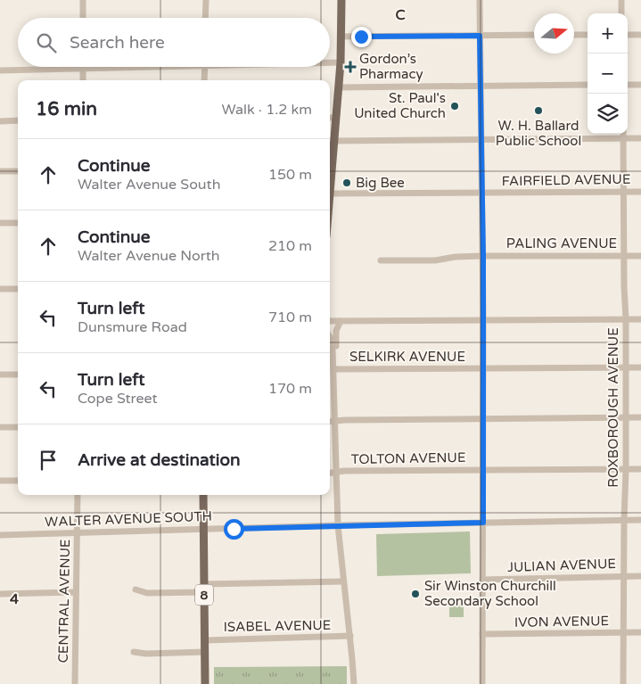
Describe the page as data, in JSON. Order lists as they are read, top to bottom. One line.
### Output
{"streets":{"main road":["8"],"street":["FAIRFIELD AVENUE","PALING AVENUE","SELKIRK AVENUE","ROXBOROUGH AVENUE","TOLTON AVENUE","WALTER AVENUE SOUTH","JULIAN AVENUE","CENTRAL AVENUE","IVON AVENUE","ISABEL AVENUE"]},"crossings":[["FAIRFIELD AVENUE","ROXBOROUGH AVENUE"],["PALING AVENUE","ROXBOROUGH AVENUE"],["SELKIRK AVENUE","ROXBOROUGH AVENUE"],["ROXBOROUGH AVENUE","TOLTON AVENUE"],["ROXBOROUGH AVENUE","WALTER AVENUE SOUTH"],["ROXBOROUGH AVENUE","JULIAN AVENUE"],["ROXBOROUGH AVENUE","IVON AVENUE"],["WALTER AVENUE SOUTH","8"],["WALTER AVENUE SOUTH","CENTRAL AVENUE"],["8","ISABEL AVENUE"]],"places":{"health":["Gordon’s Pharmacy"],"other":["St. Paul's United Church","W. H. Ballard Public School","Big Bee","Sir Winston Churchill Secondary School"]},"north":"right","page":{"map_buttons":["+","−"],"search":"Search here","heading":["16 min","Walk · 1.2 km"],"list":[["Continue","Walter Avenue South","150 m"],["Continue","Walter Avenue North","210 m"],["Turn left","Dunsmure Road","710 m"],["Turn left","Cope Street","170 m"],"Arrive at destination"]},"grid":{"columns":["C"],"rows":["4"]}}
